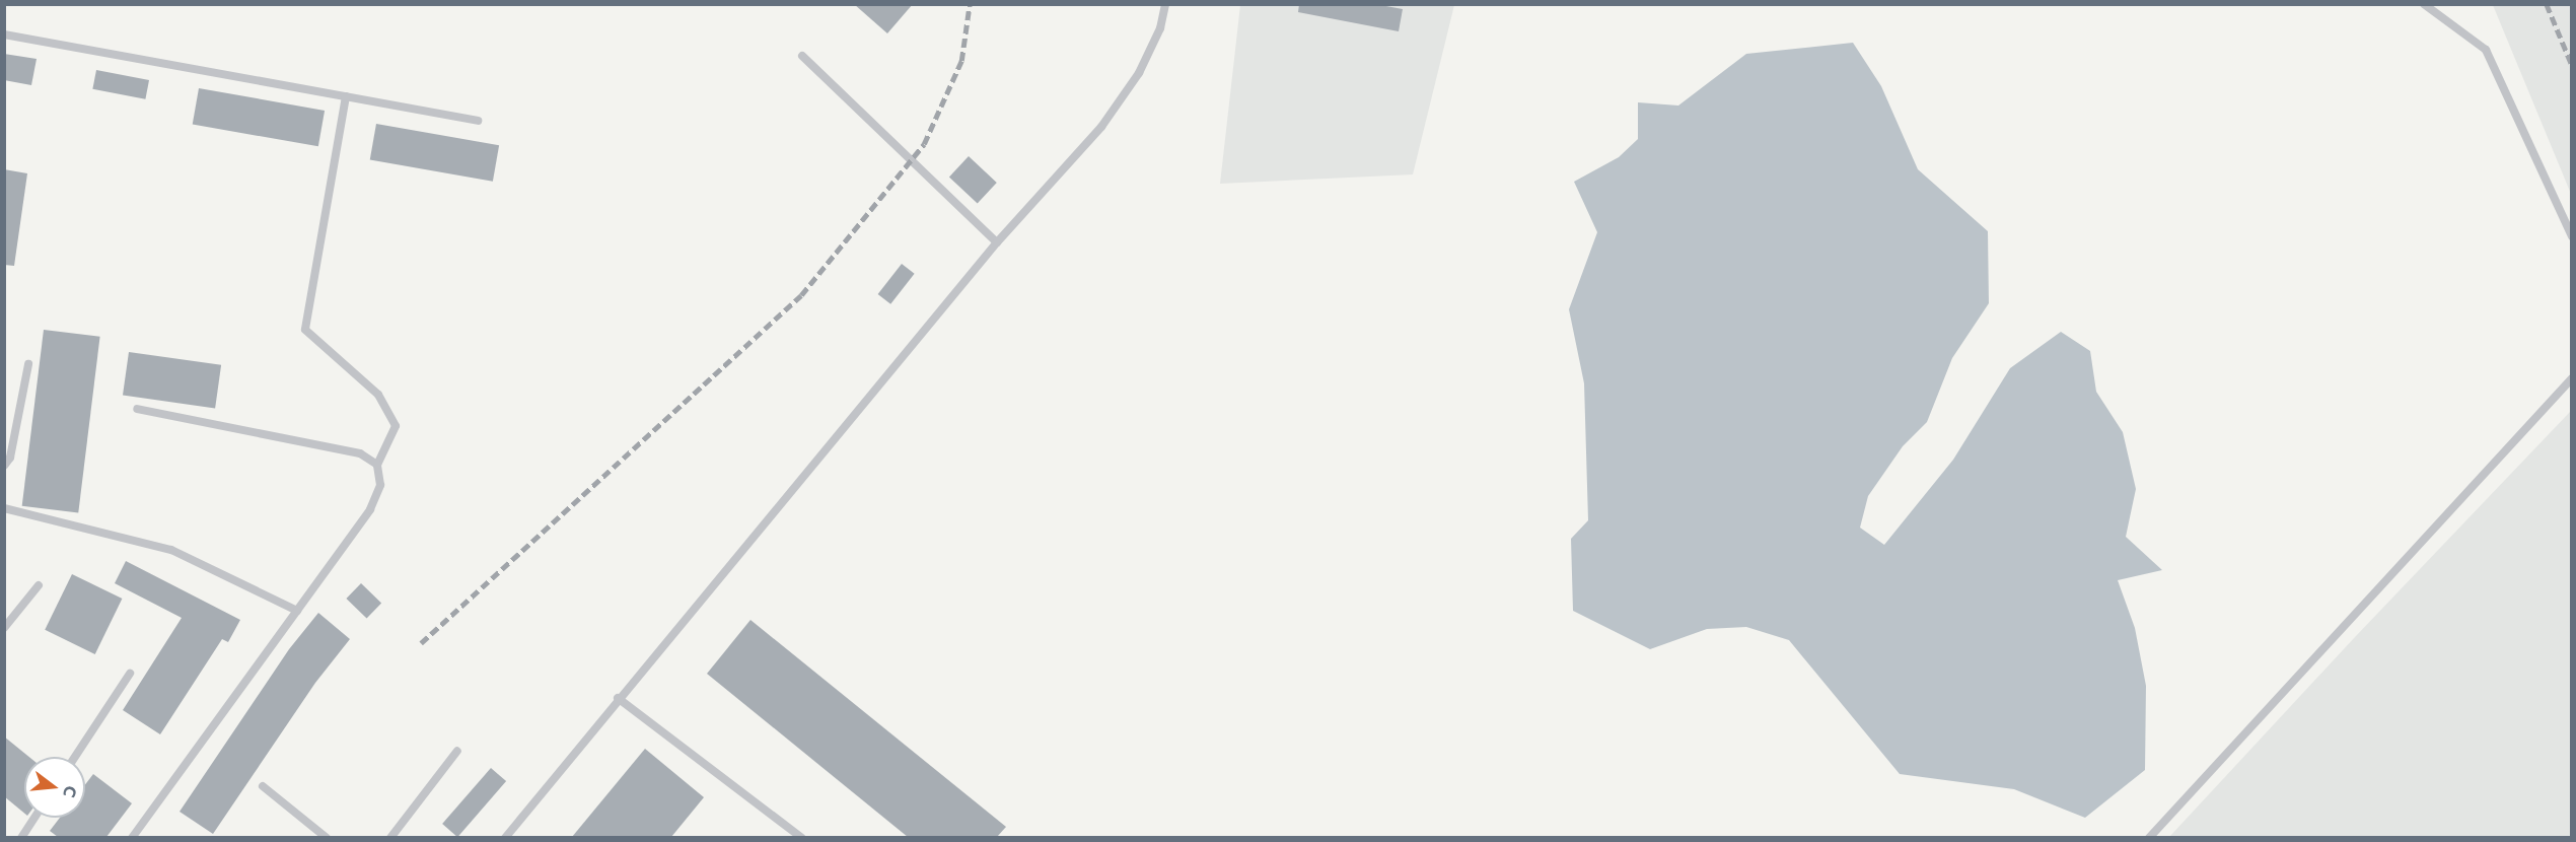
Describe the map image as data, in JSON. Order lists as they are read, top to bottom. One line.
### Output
{"north":"right"}
